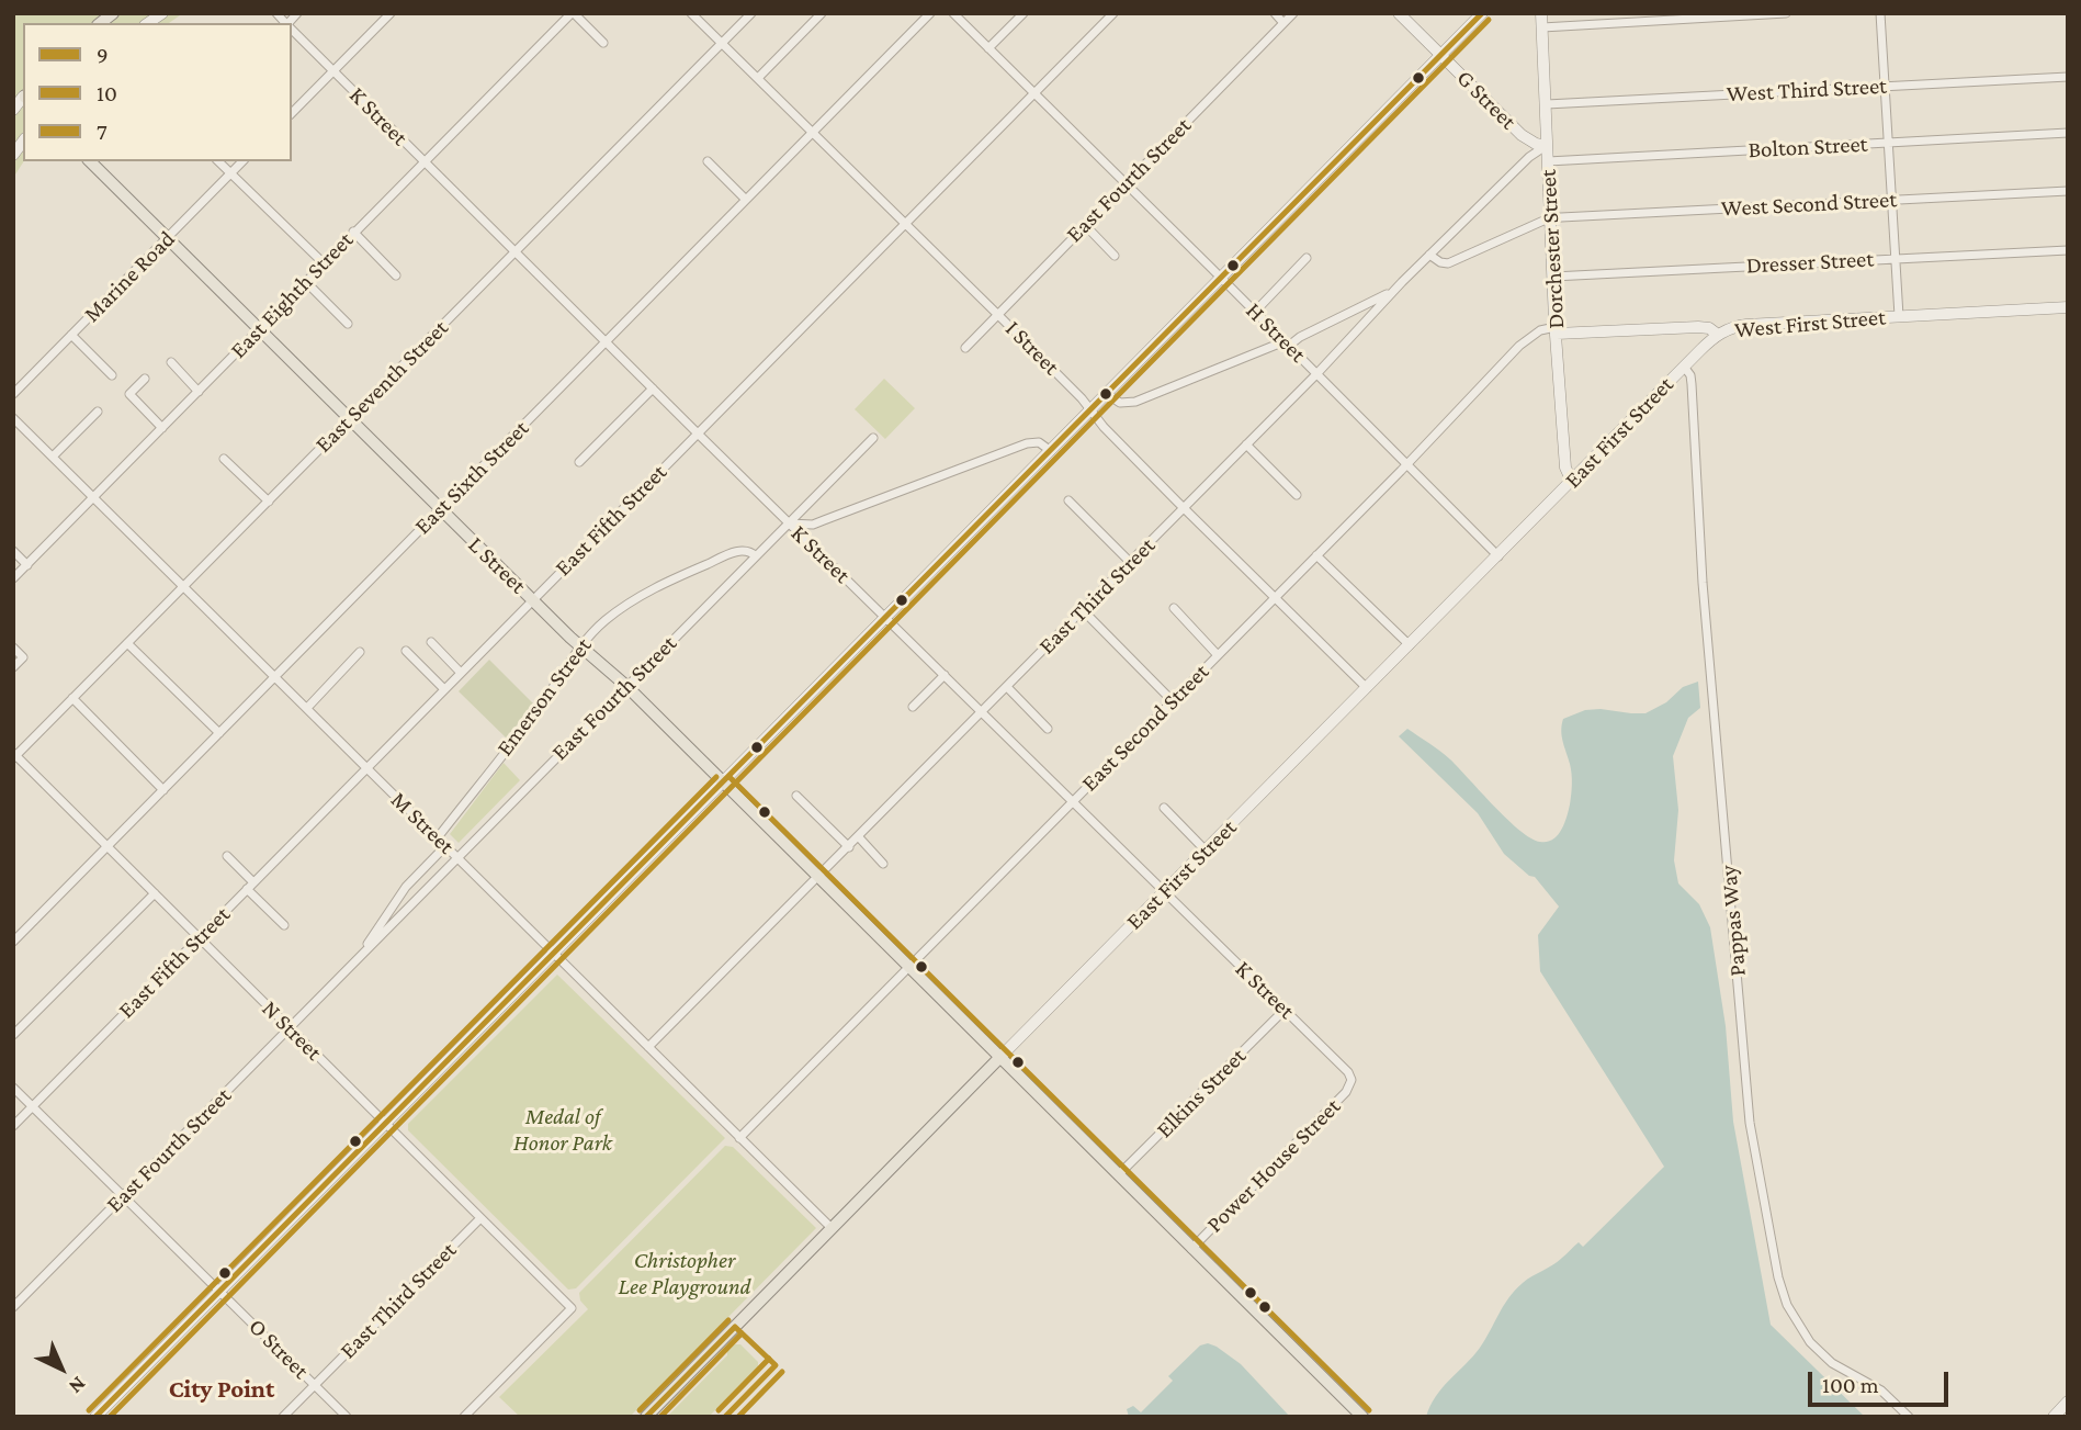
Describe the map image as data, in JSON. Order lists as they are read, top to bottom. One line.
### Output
{"streets":{"main road":["G Street","Dorchester Street","West First Street","East First Street","L Street"],"street":["West Third Street","K Street","Bolton Street","East Fourth Street","West Second Street","Dresser Street","Marine Road","East Eighth Street","H Street","I Street","East Seventh Street","East Sixth Street","East Fifth Street","East Third Street","Emerson Street","East Second Street","M Street","Pappas Way","N Street","Elkins Street","Power House Street","O Street"]},"crossings":[["West Third Street","Dorchester Street"],["G Street","Dorchester Street"],["G Street","East Third Street"],["K Street","East Fourth Street"],["K Street","East Eighth Street"],["K Street","East Seventh Street"],["K Street","East First Street"],["K Street","East Sixth Street"],["K Street","East Fifth Street"],["K Street","East Third Street"],["K Street","East Second Street"],["K Street","Elkins Street"],["K Street","Power House Street"],["Bolton Street","Dorchester Street"],["East Fourth Street","H Street"],["East Fourth Street","I Street"],["East Fourth Street","L Street"],["East Fourth Street","Emerson Street"],["East Fourth Street","M Street"],["East Fourth Street","N Street"],["East Fourth Street","O Street"],["West Second Street","Dorchester Street"],["Dorchester Street","Dresser Street"],["Dorchester Street","West First Street"],["Dorchester Street","East First Street"],["Dorchester Street","East Third Street"],["Dorchester Street","East Second Street"],["Marine Road","L Street"],["East Eighth Street","L Street"],["East Eighth Street","M Street"],["West First Street","East First Street"],["West First Street","East Second Street"],["H Street","East First Street"],["H Street","East Fifth Street"],["H Street","East Third Street"],["H Street","East Second Street"],["I Street","East Seventh Street"],["I Street","East First Street"],["I Street","East Sixth Street"],["I Street","East Fifth Street"],["I Street","East Third Street"],["I Street","East Second Street"],["East Seventh Street","L Street"],["East Seventh Street","M Street"],["East Seventh Street","N Street"],["East First Street","L Street"],["East First Street","M Street"],["East First Street","Pappas Way"],["East Sixth Street","L Street"],["East Sixth Street","M Street"],["East Sixth Street","N Street"],["East Fifth Street","L Street"],["East Fifth Street","M Street"],["East Fifth Street","N Street"],["East Fifth Street","O Street"],["L Street","East Third Street"],["L Street","Emerson Street"],["L Street","East Second Street"],["L Street","Elkins Street"],["L Street","Power House Street"],["East Third Street","M Street"],["East Third Street","N Street"],["East Third Street","O Street"],["Emerson Street","M Street"],["East Second Street","M Street"]],"districts":["City Point"],"parks":["Medal of Honor Park","Christopher Lee Playground"],"lines":["transit line 9","transit line 10","transit line 7"],"legend":["9","10","7"],"scale_bar":"100 m","north":"bottom right"}
